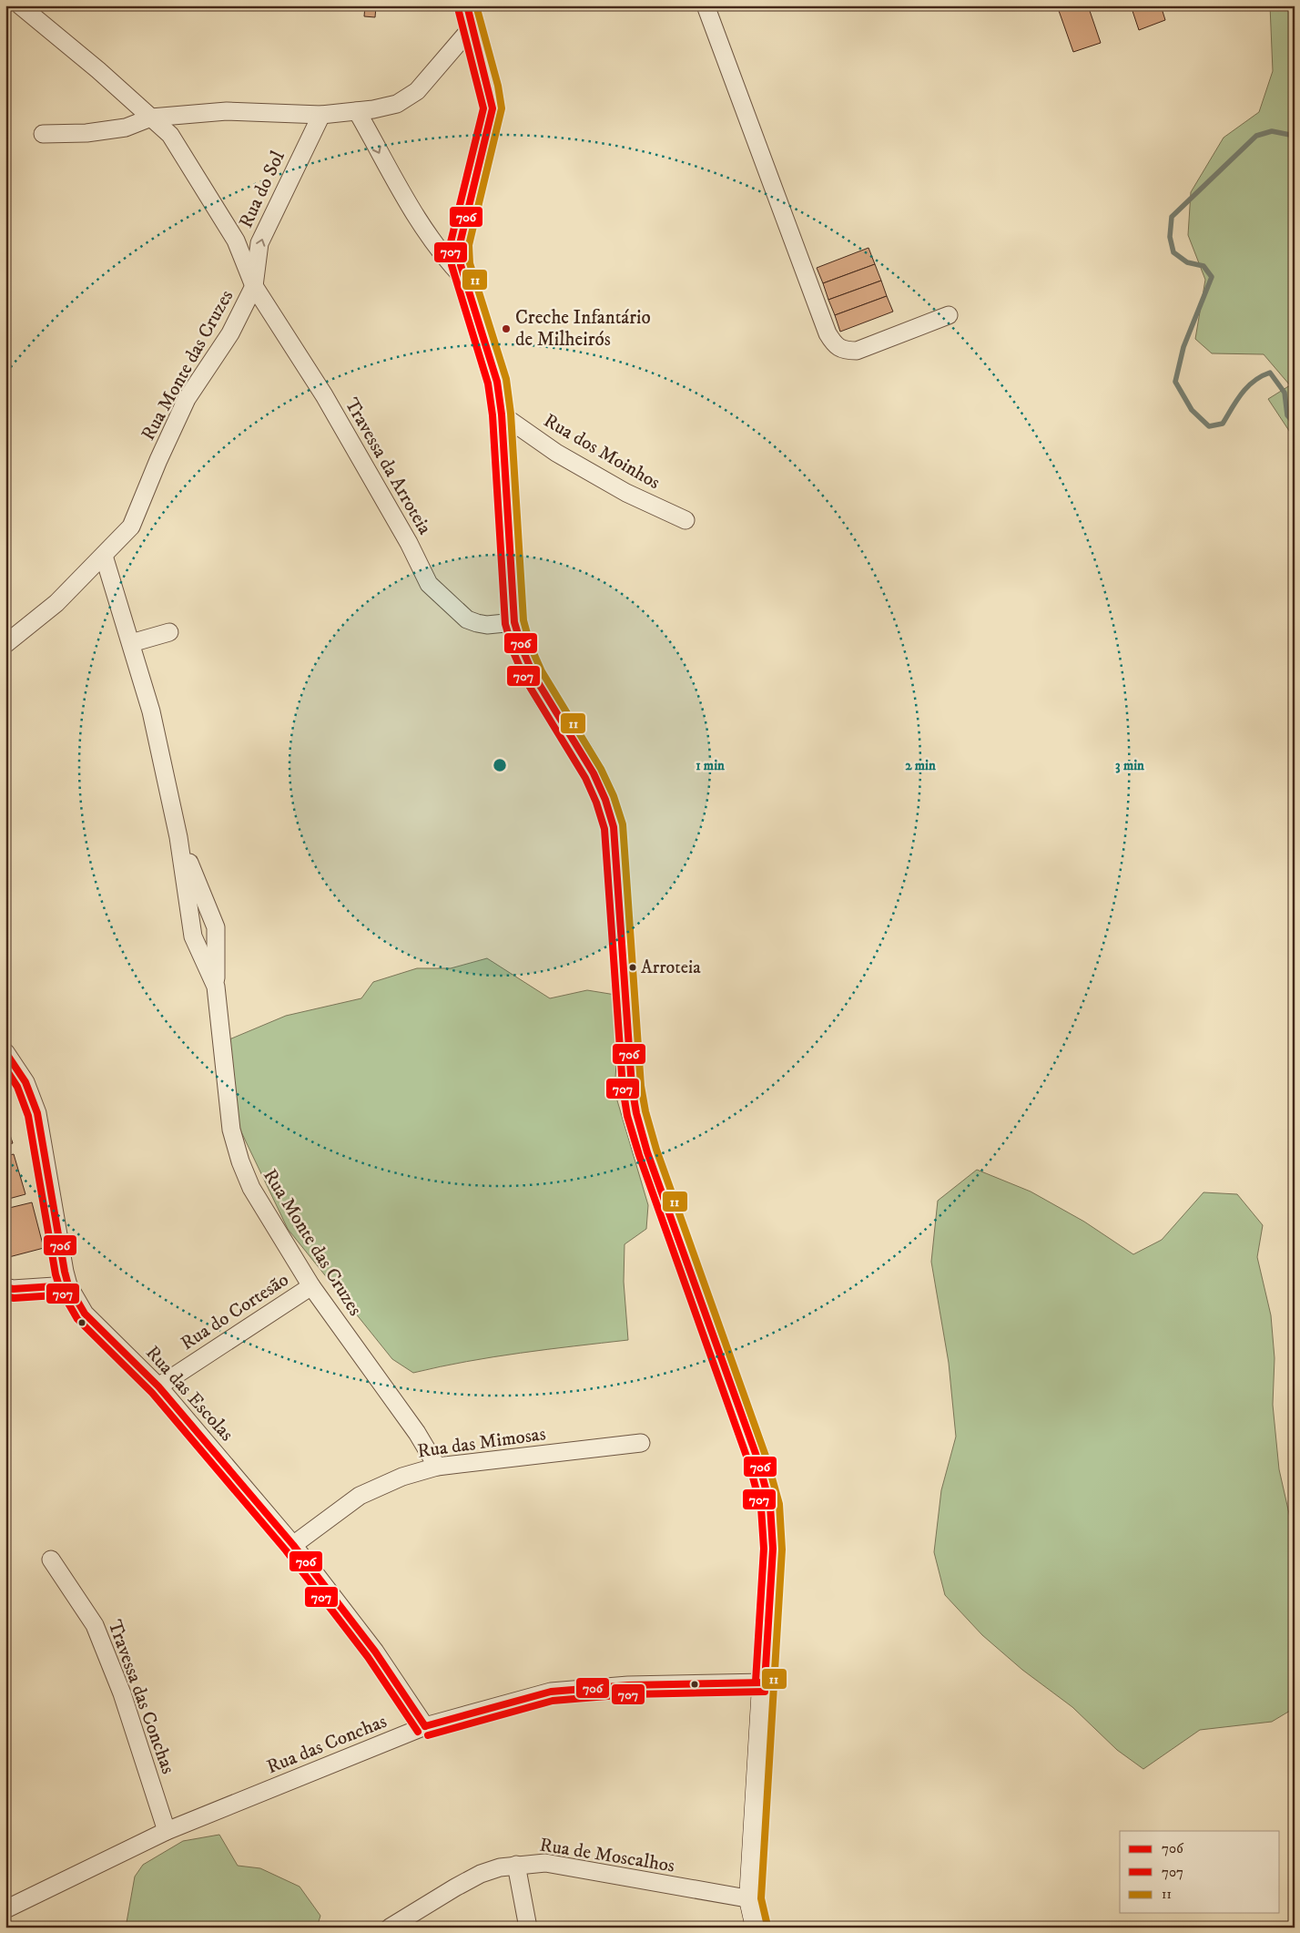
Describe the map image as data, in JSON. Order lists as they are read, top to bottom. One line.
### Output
{"streets":{"street":["Rua do Sol","Rua Monte das Cruzes","Rua dos Moinhos","Travessa da Arroteia","Rua do Cortesão","Rua das Escolas","Rua das Mimosas","Travessa das Conchas","Rua das Conchas","Rua de Moscalhos"]},"crossings":[["Rua do Sol","Rua Monte das Cruzes"],["Rua do Sol","Travessa da Arroteia"],["Rua Monte das Cruzes","Travessa da Arroteia"],["Rua Monte das Cruzes","Rua do Cortesão"],["Rua Monte das Cruzes","Rua das Mimosas"],["Rua do Cortesão","Rua das Escolas"],["Rua das Escolas","Rua das Mimosas"],["Rua das Escolas","Rua das Conchas"],["Travessa das Conchas","Rua das Conchas"]],"one_way":["Rua do Sol"],"places":["Creche Infantário de Milheirós","Arroteia"],"lines":["transit line 706","transit line 11","transit line 707"],"legend":["706","707","11"],"rings":["1 min","2 min","3 min"]}
